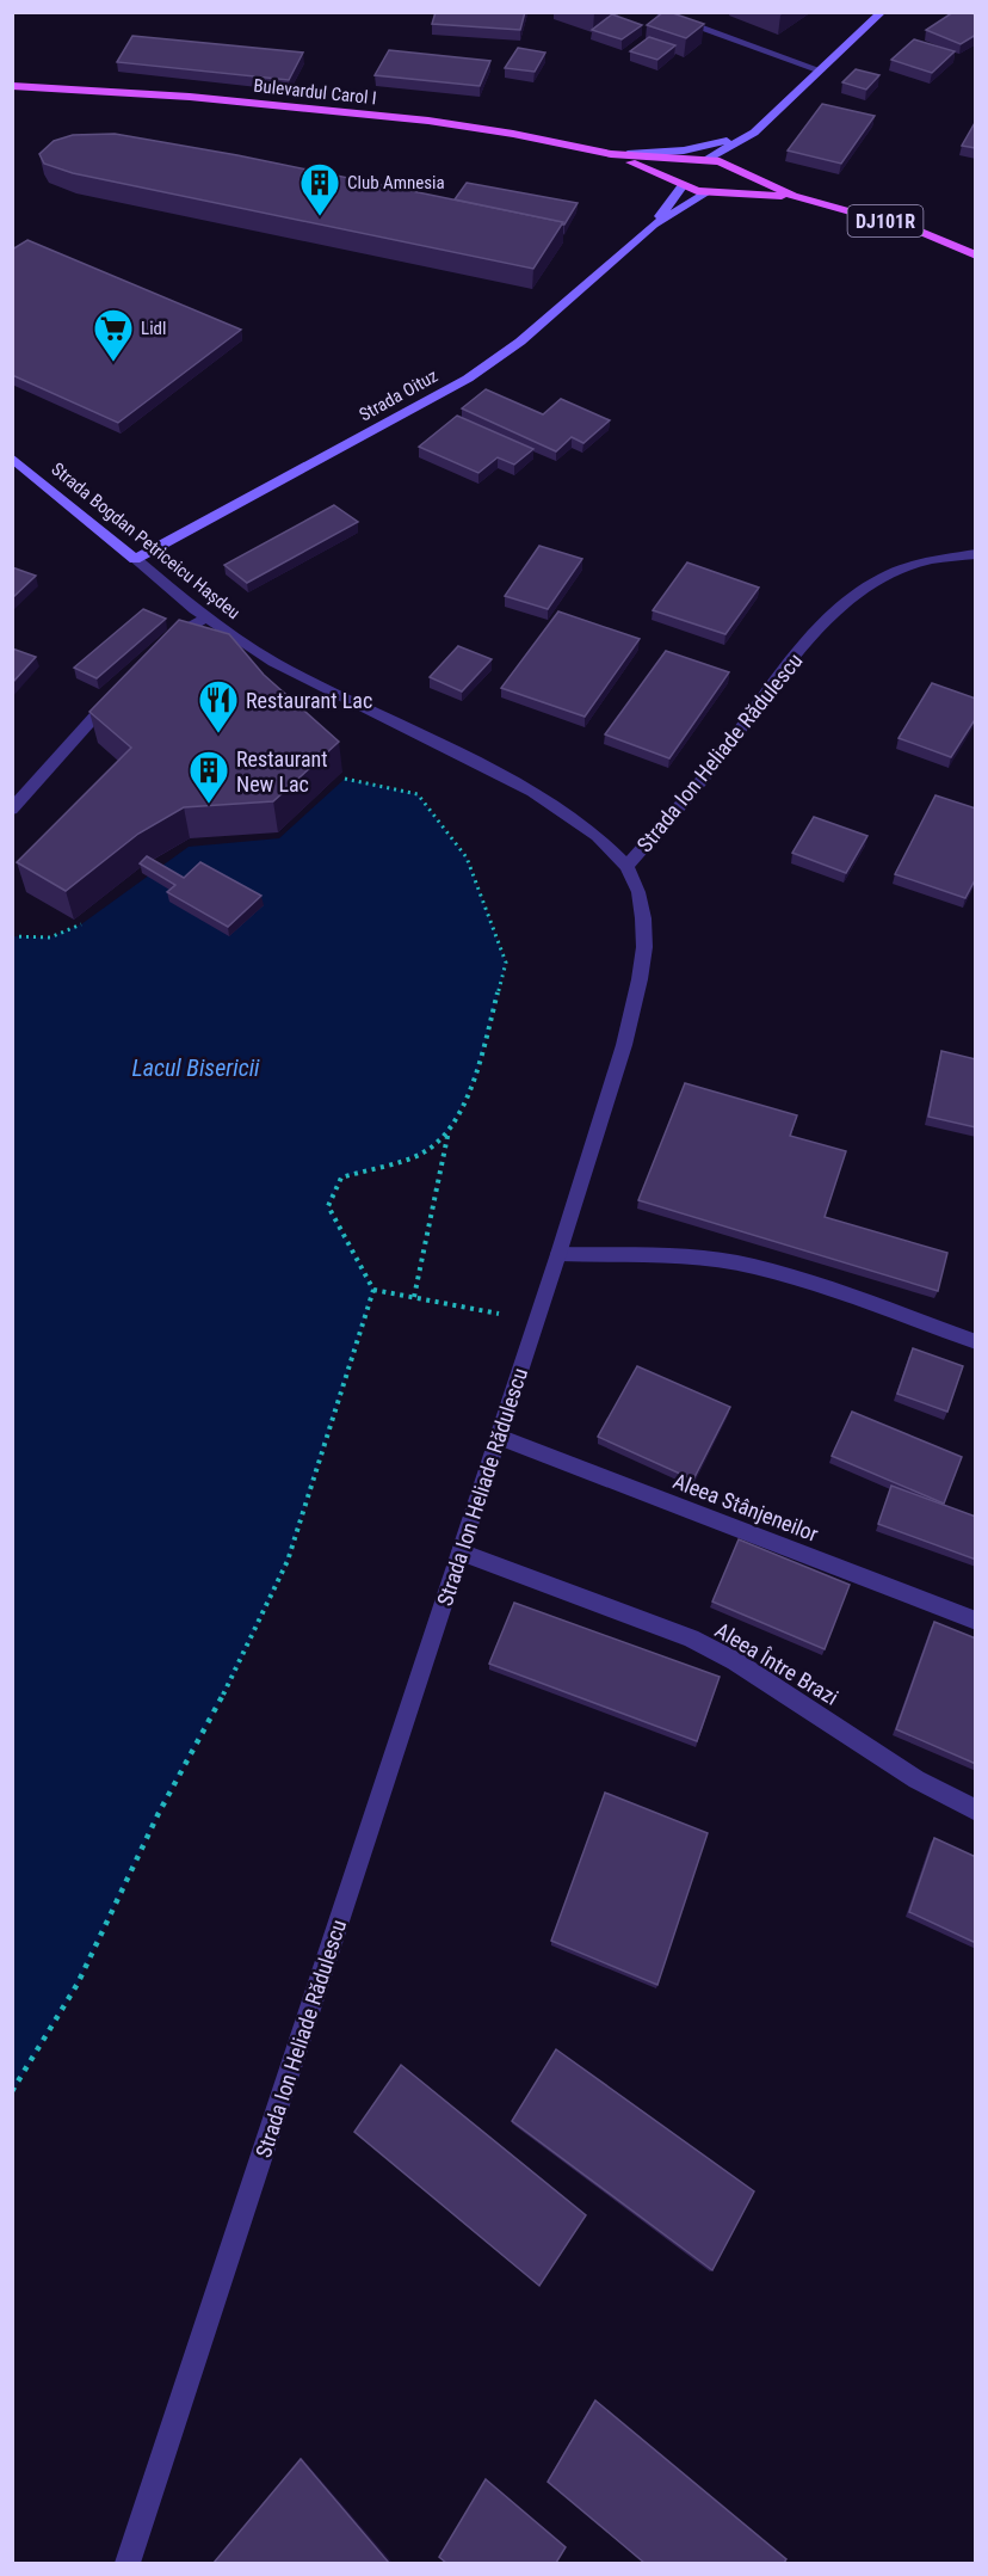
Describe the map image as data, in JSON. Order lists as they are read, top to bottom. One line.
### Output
{"streets":{"main road":["Bulevardul Carol I","DJ101R","Strada Oituz","Strada Bogdan Petriceicu Hașdeu"],"street":["Strada Ion Heliade Rădulescu","Aleea Stânjeneilor","Aleea Între Brazi"]},"crossings":[["Bulevardul Carol I","Strada Oituz"],["Strada Oituz","Strada Bogdan Petriceicu Hașdeu"],["Strada Bogdan Petriceicu Hașdeu","Strada Ion Heliade Rădulescu"],["Strada Ion Heliade Rădulescu","Aleea Stânjeneilor"],["Strada Ion Heliade Rădulescu","Aleea Între Brazi"]],"water":["Lacul Bisericii"],"places":{"building":["Club Amnesia","Restaurant New Lac"],"supermarket":["Lidl"],"restaurant":["Restaurant Lac"]}}
